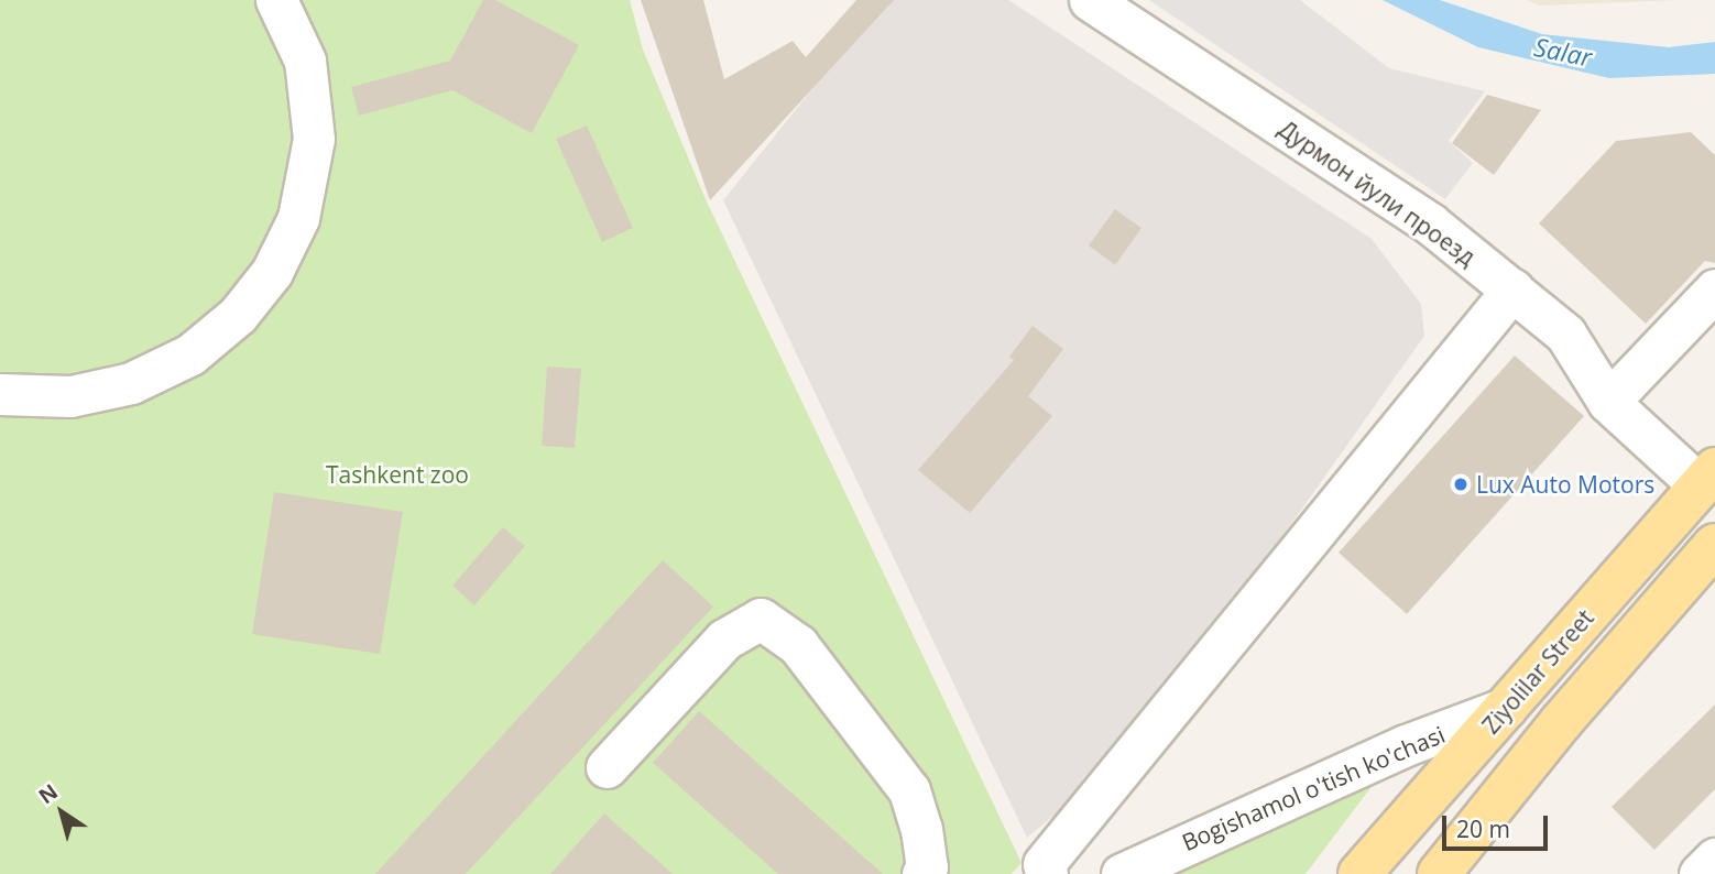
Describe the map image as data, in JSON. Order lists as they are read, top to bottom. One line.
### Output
{"streets":{"main road":["Ziyolilar Street"],"street":["Дурмон йули проезд","Bogishamol o'tish ko'chasi"]},"crossings":[["Дурмон йули проезд","Ziyolilar Street"],["Ziyolilar Street","Bogishamol o'tish ko'chasi"]],"water":["Salar"],"parks":["Tashkent zoo"],"places":["Lux Auto Motors"],"scale_bar":"20 m","north":"top left"}
